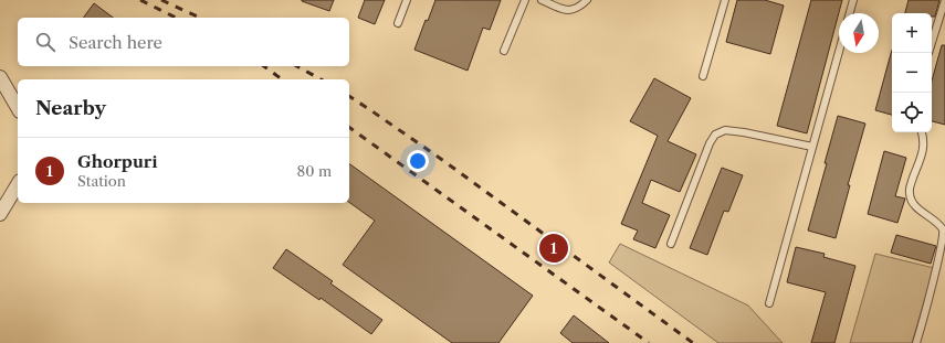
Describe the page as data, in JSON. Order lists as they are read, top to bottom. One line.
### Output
{"north":"bottom","page":{"map_buttons":["+","−"],"search":"Search here","heading":"Nearby","list":[{"mark":"1","name":"Ghorpuri","note":"Station","value":"80 m"}],"pins":"1"}}
